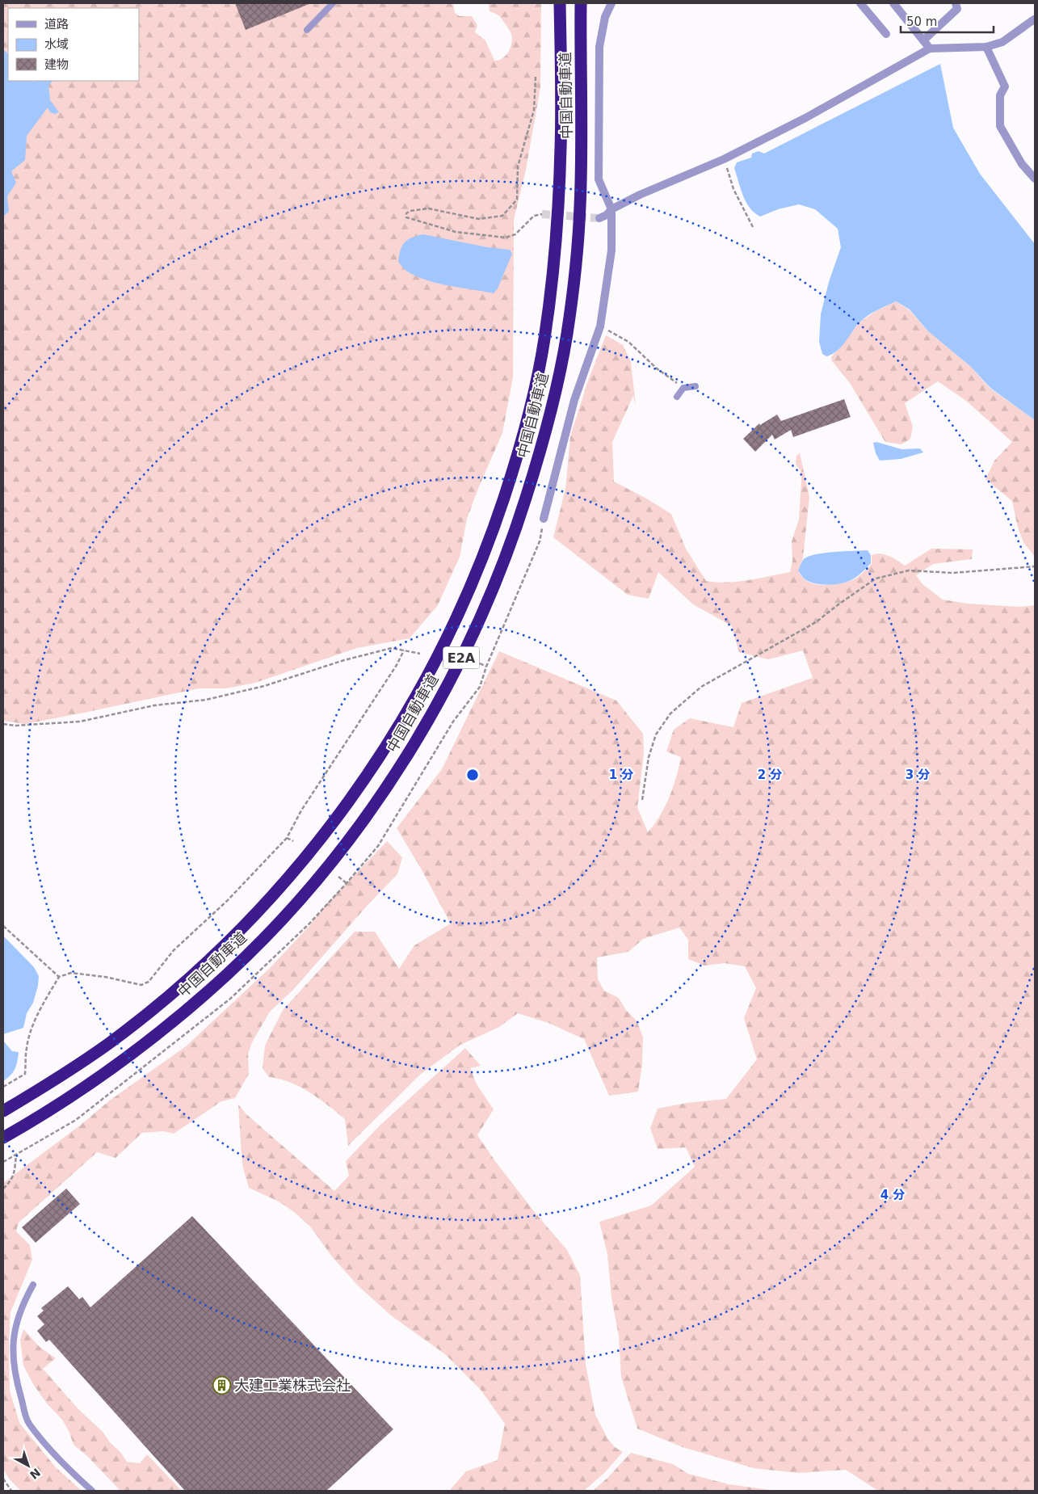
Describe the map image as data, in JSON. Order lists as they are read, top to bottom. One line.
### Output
{"streets":{"highway":["中国自動車道","E2A"]},"places":{"building":["大建工業株式会社"]},"legend":["道路","水域","建物"],"scale_bar":"50 m","north":"bottom right","rings":["1 分","2 分","3 分","4 分"]}
